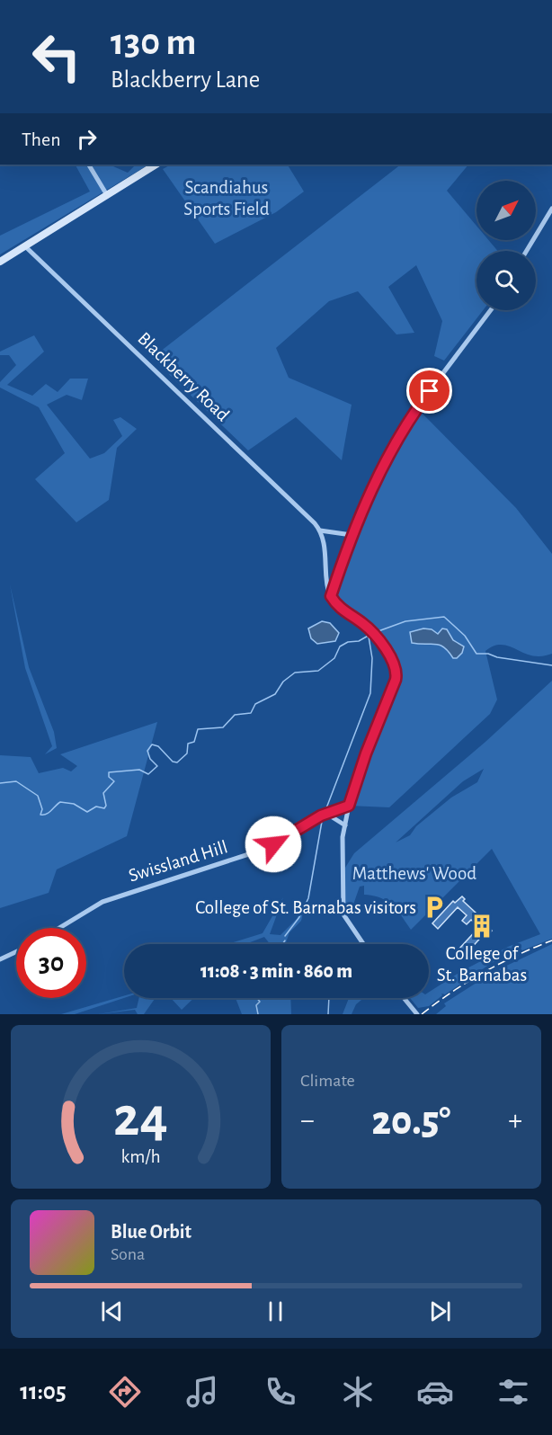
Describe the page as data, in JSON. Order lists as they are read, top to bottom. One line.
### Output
{"streets":{"street":["Blackberry Road","Swissland Hill"]},"parks":["Scandiahus Sports Field","Matthews' Wood"],"places":{"parking":["College of St. Barnabas visitors"],"building":["College of St. Barnabas"]},"north":"top right","page":{"turn":["130 m","Blackberry Lane"],"then":"Then","limit":"30","trip":"11:08 · 3 min · 860 m","tile":"Climate","heat":["−","20.5°","+"],"song":["Blue Orbit","Sona"],"tabs":"11:05","gauge":["24","km/h"]}}
